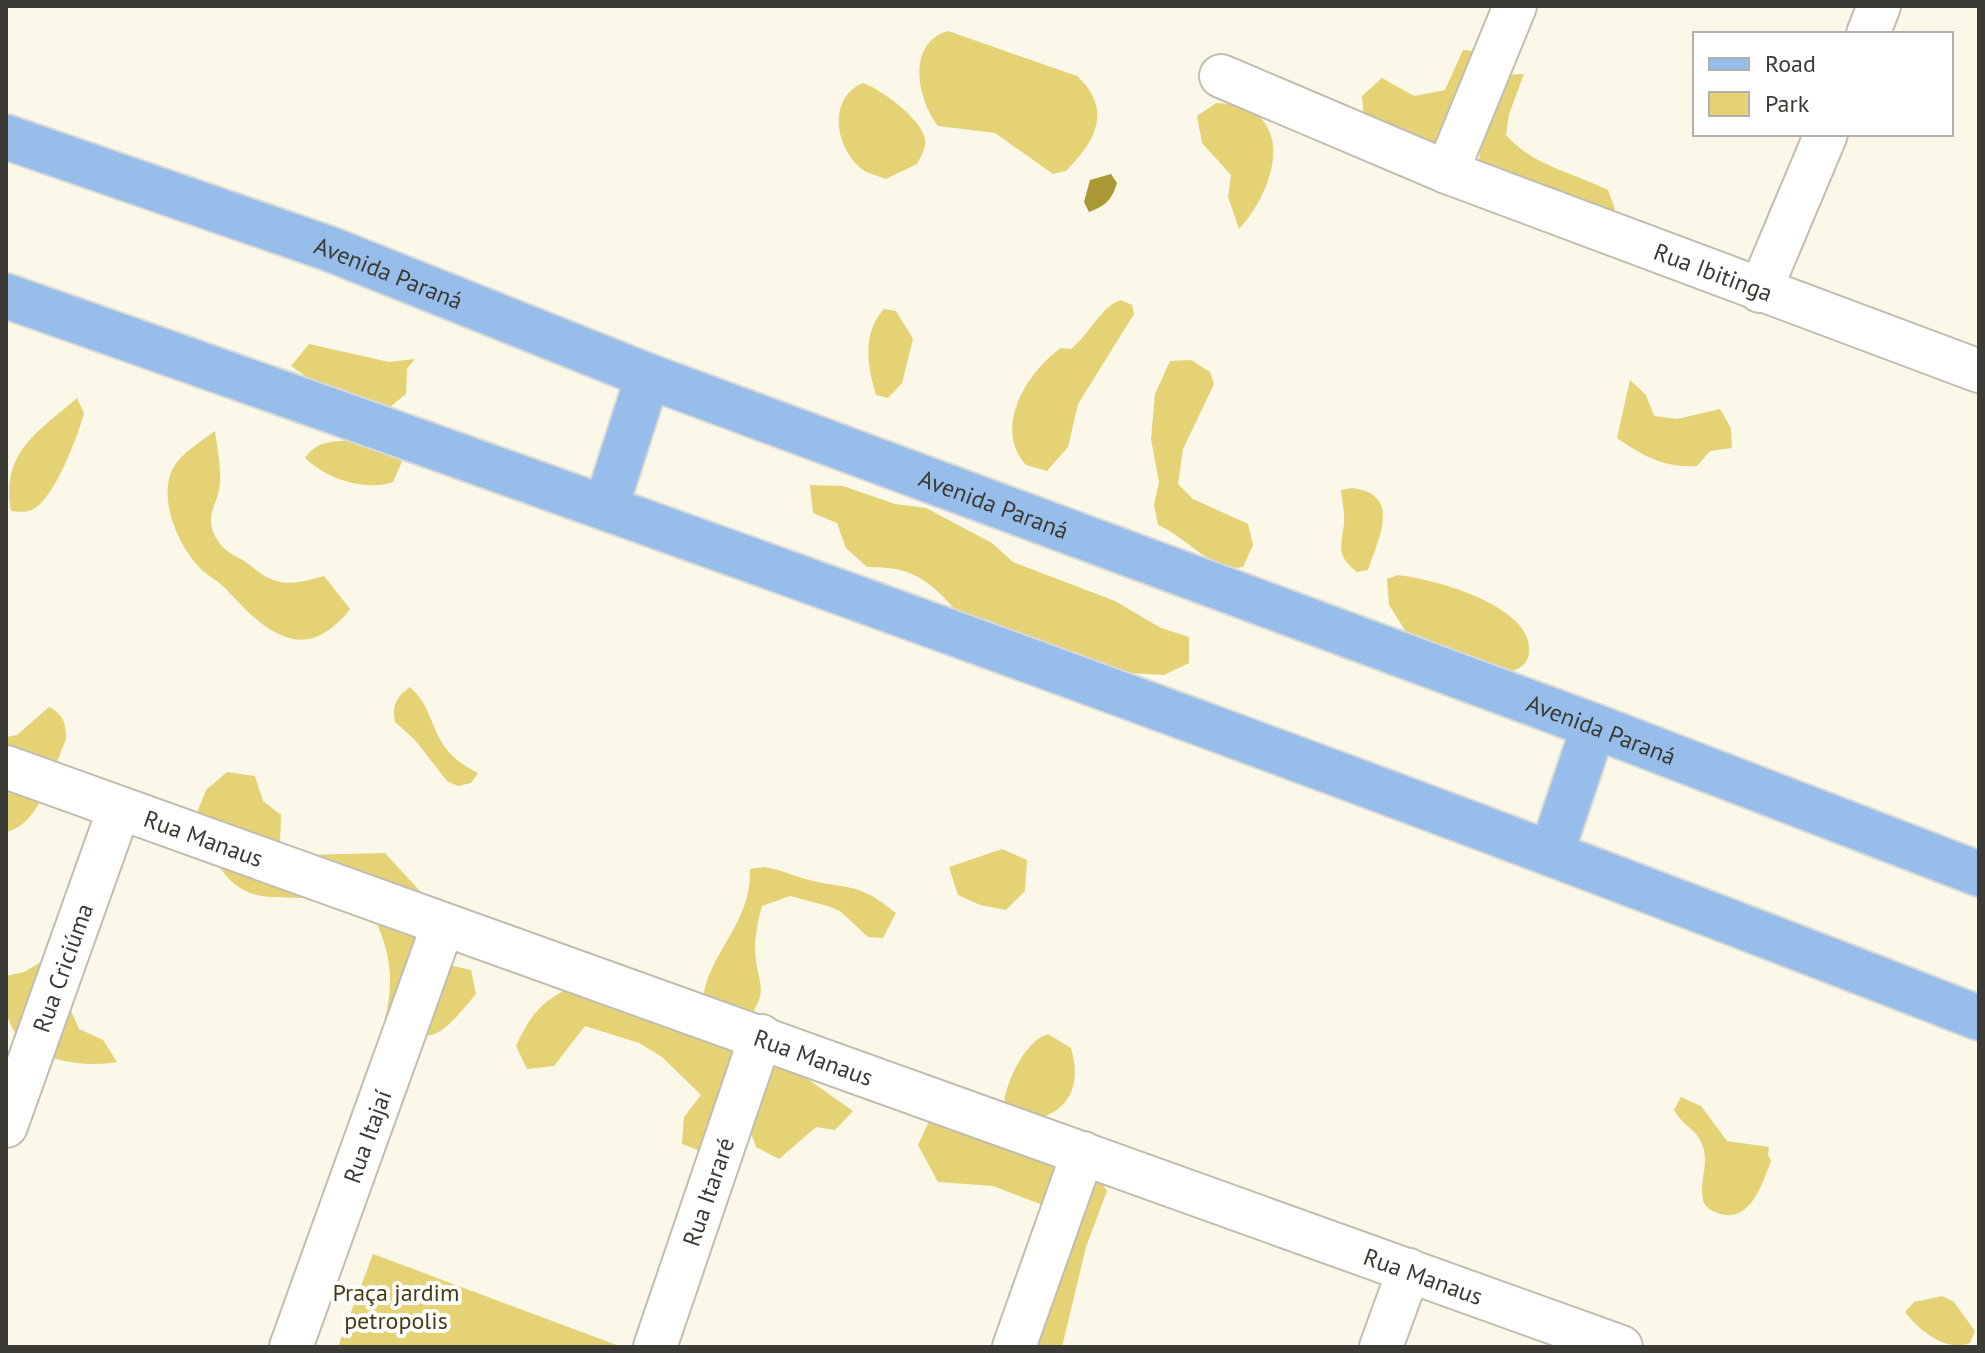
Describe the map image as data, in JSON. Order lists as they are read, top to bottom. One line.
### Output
{"streets":{"main road":["Avenida Paraná"],"street":["Rua Ibitinga","Rua Manaus","Rua Criciúma","Rua Itajaí","Rua Itararé"]},"crossings":[["Rua Manaus","Rua Criciúma"],["Rua Manaus","Rua Itajaí"],["Rua Manaus","Rua Itararé"]],"parks":["Praça jardim petropolis"],"legend":["Road","Park"]}
